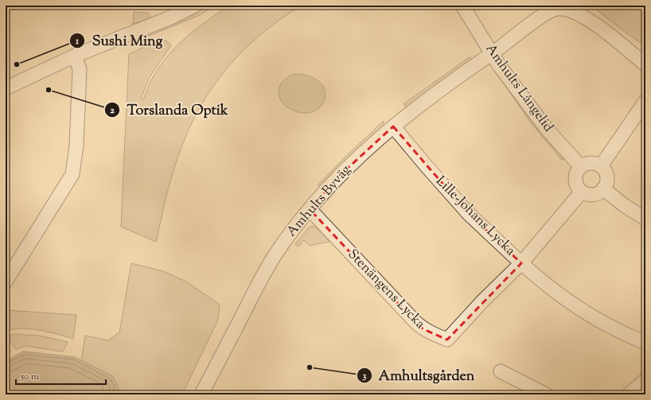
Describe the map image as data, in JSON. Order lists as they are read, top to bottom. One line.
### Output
{"streets":{"street":["Amhults Långelid","Amhults Byväg","Lille-Johans Lycka","Stenängens Lycka"]},"crossings":[["Amhults Långelid","Amhults Byväg"],["Amhults Långelid","Lille-Johans Lycka"],["Amhults Byväg","Lille-Johans Lycka"],["Amhults Byväg","Stenängens Lycka"],["Lille-Johans Lycka","Stenängens Lycka"]],"places":["Sushi Ming","Torslanda Optik","Amhultsgården"],"scale_bar":"50 m"}
